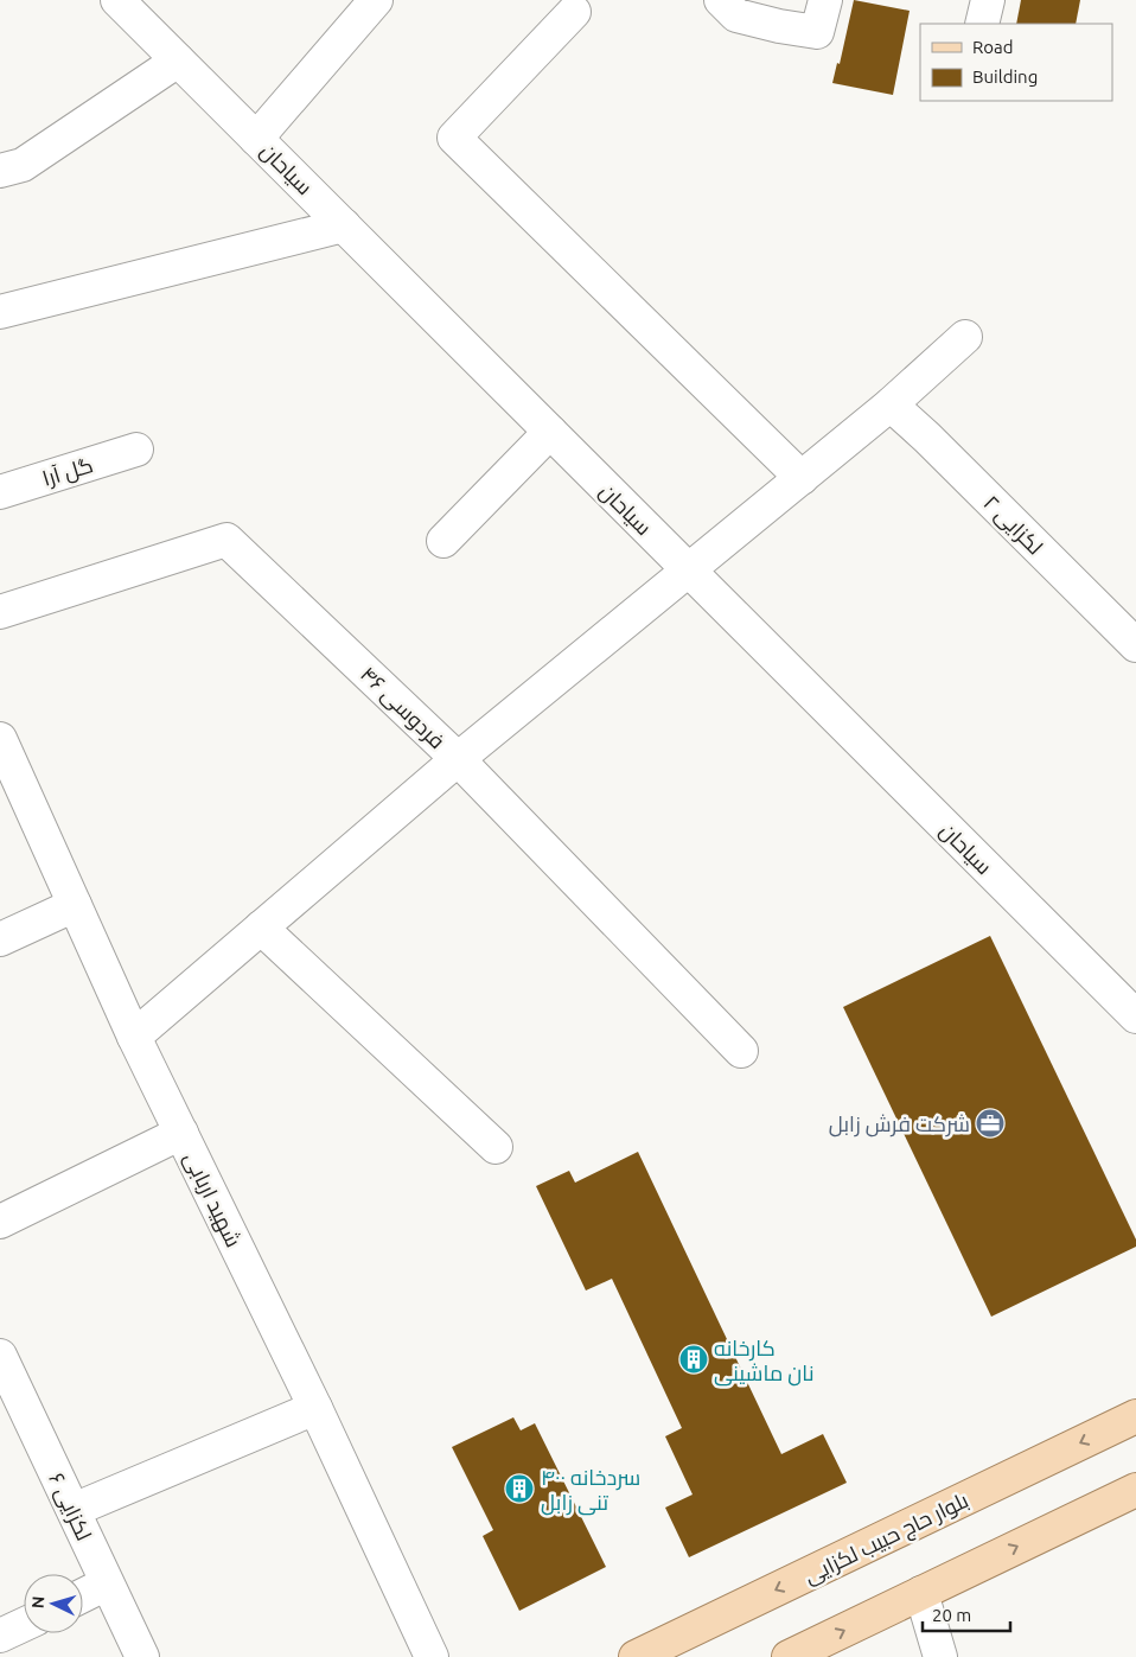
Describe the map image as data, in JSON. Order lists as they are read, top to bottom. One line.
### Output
{"streets":{"main road":["بلوار حاج حبیب لکزايی"],"street":["سیاحان","گل آرا","لکزایی ۲","فردوسی ۴۶","شهید اربابی","لکزایی ۶"]},"places":{"office":["شرکت فرش زابل"],"building":["کارخانه نان ماشینی","سردخانه ۴۰۰ تنی زابل"]},"legend":["Road","Building"],"scale_bar":"20 m","north":"left"}
